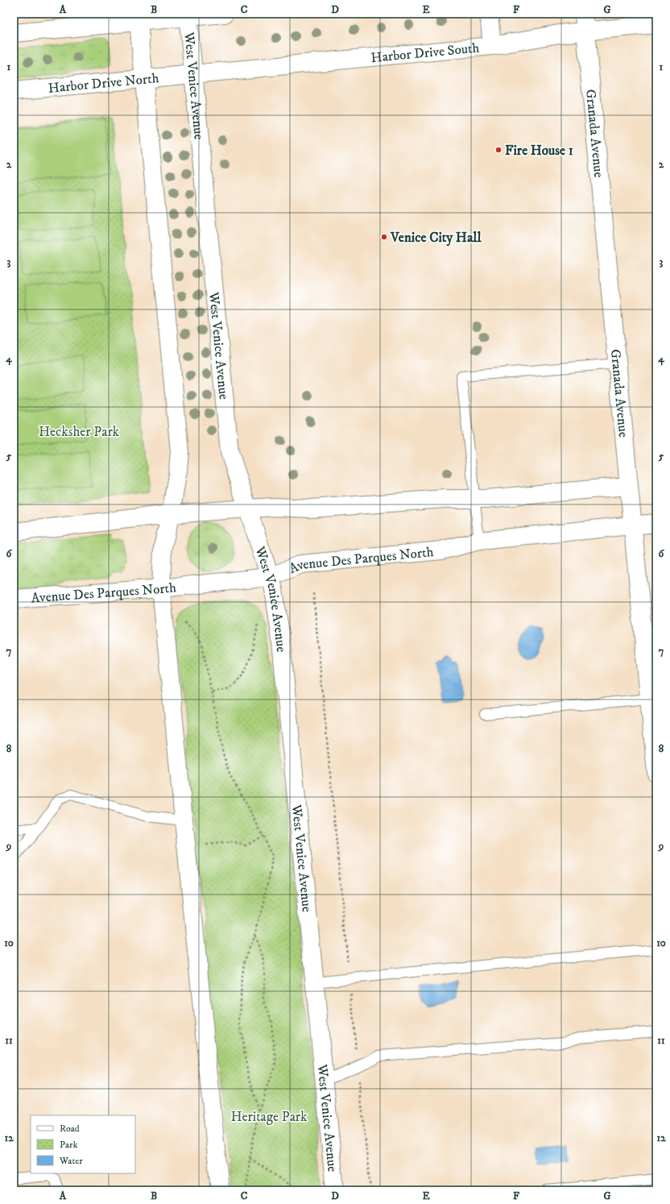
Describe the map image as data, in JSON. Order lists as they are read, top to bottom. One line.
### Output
{"streets":{"street":["Harbor Drive South","Harbor Drive North","West Venice Avenue","Granada Avenue","Avenue Des Parques North"]},"crossings":[["Harbor Drive South","Harbor Drive North"],["Harbor Drive South","West Venice Avenue"],["Harbor Drive South","Granada Avenue"],["Harbor Drive North","West Venice Avenue"],["West Venice Avenue","Avenue Des Parques North"],["Granada Avenue","Avenue Des Parques North"]],"parks":["Hecksher Park","Heritage Park"],"places":["Fire House 1","Venice City Hall"],"legend":["Road","Park","Water"],"grid":{"columns":["A","B","C","D","E","F","G"],"rows":["1","2","3","4","5","6","7","8","9","10","11","12"]}}
